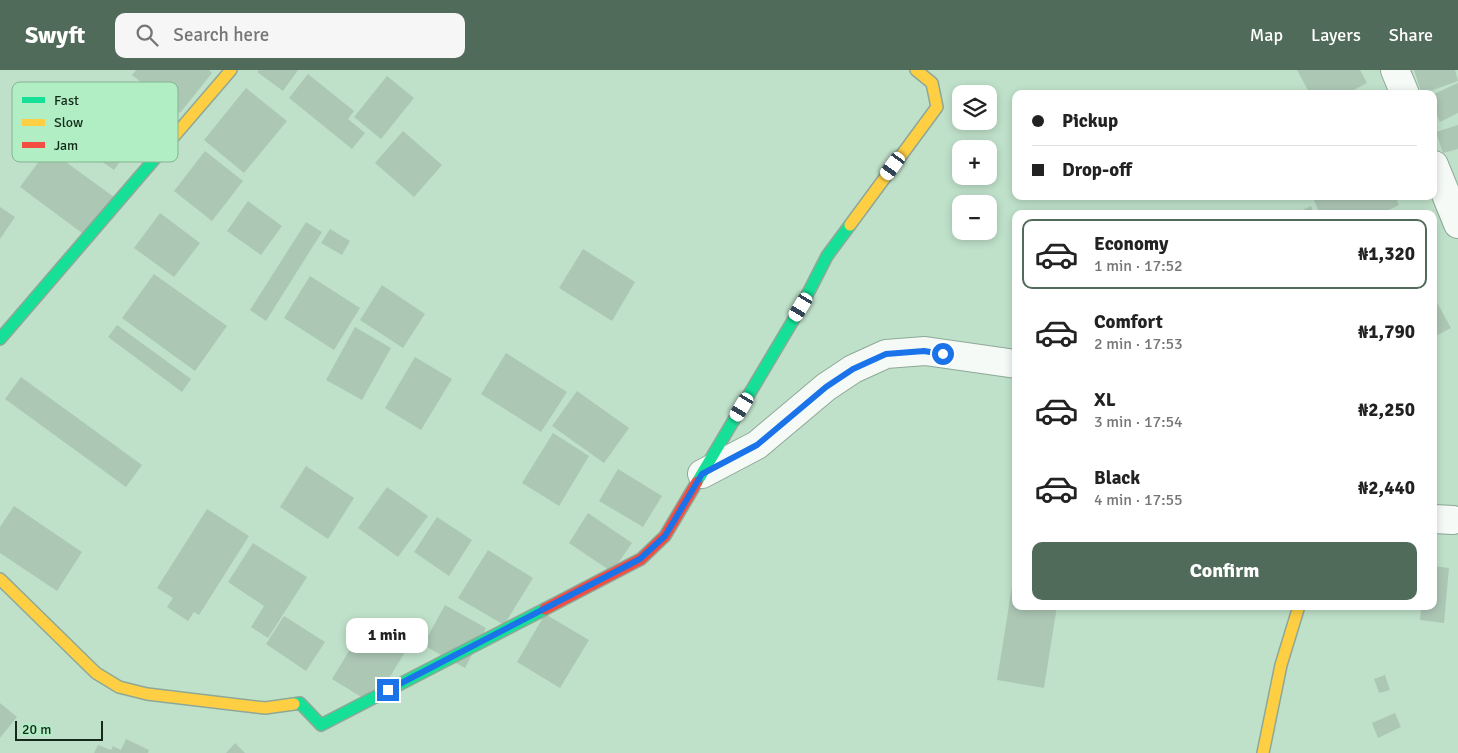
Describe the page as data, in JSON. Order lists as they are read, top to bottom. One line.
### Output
{"legend":["Fast","Slow","Jam"],"scale_bar":"20 m","page":{"header":"Swyft","search":"Search here","nav":["Map","Layers","Share"],"map_buttons":["+","−"],"banner":["Pickup","Drop-off"],"list":[{"name":"Economy","note":"1 min · 17:52","value":"₦1,320"},{"name":"Comfort","note":"2 min · 17:53","value":"₦1,790"},{"name":"XL","note":"3 min · 17:54","value":"₦2,250"},{"name":"Black","note":"4 min · 17:55","value":"₦2,440"}],"buttons":"Confirm","bubble":"1 min","scale":"20 m"}}
